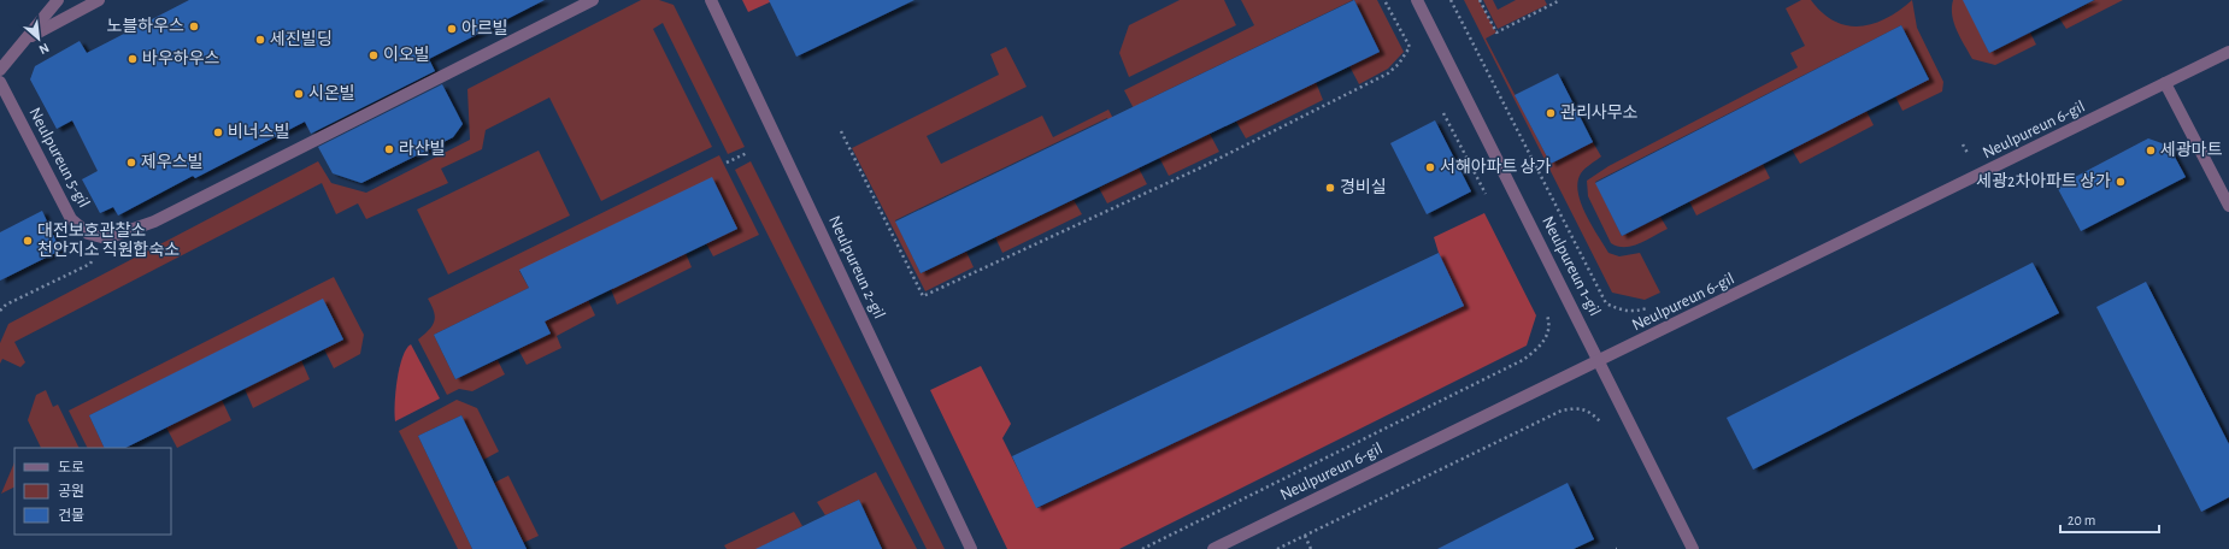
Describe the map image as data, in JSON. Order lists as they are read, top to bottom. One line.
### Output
{"streets":{"street":["Neulpureun 6-gil","Neulpureun 5-gil","Neulpureun 1-gil","Neulpureun 2-gil"]},"crossings":[["Neulpureun 6-gil","Neulpureun 1-gil"]],"places":["노블하우스","아르빌","세진빌딩","이오빌","바우하우스","시온빌","관리사무소","비너스빌","라산빌","세광마트","제우스빌","서해아파트 상가","세광2차아파트 상가","경비실","대전보호관찰소 천안지소 직원합숙소"],"legend":["도로","공원","건물"],"scale_bar":"20 m","north":"bottom right"}
